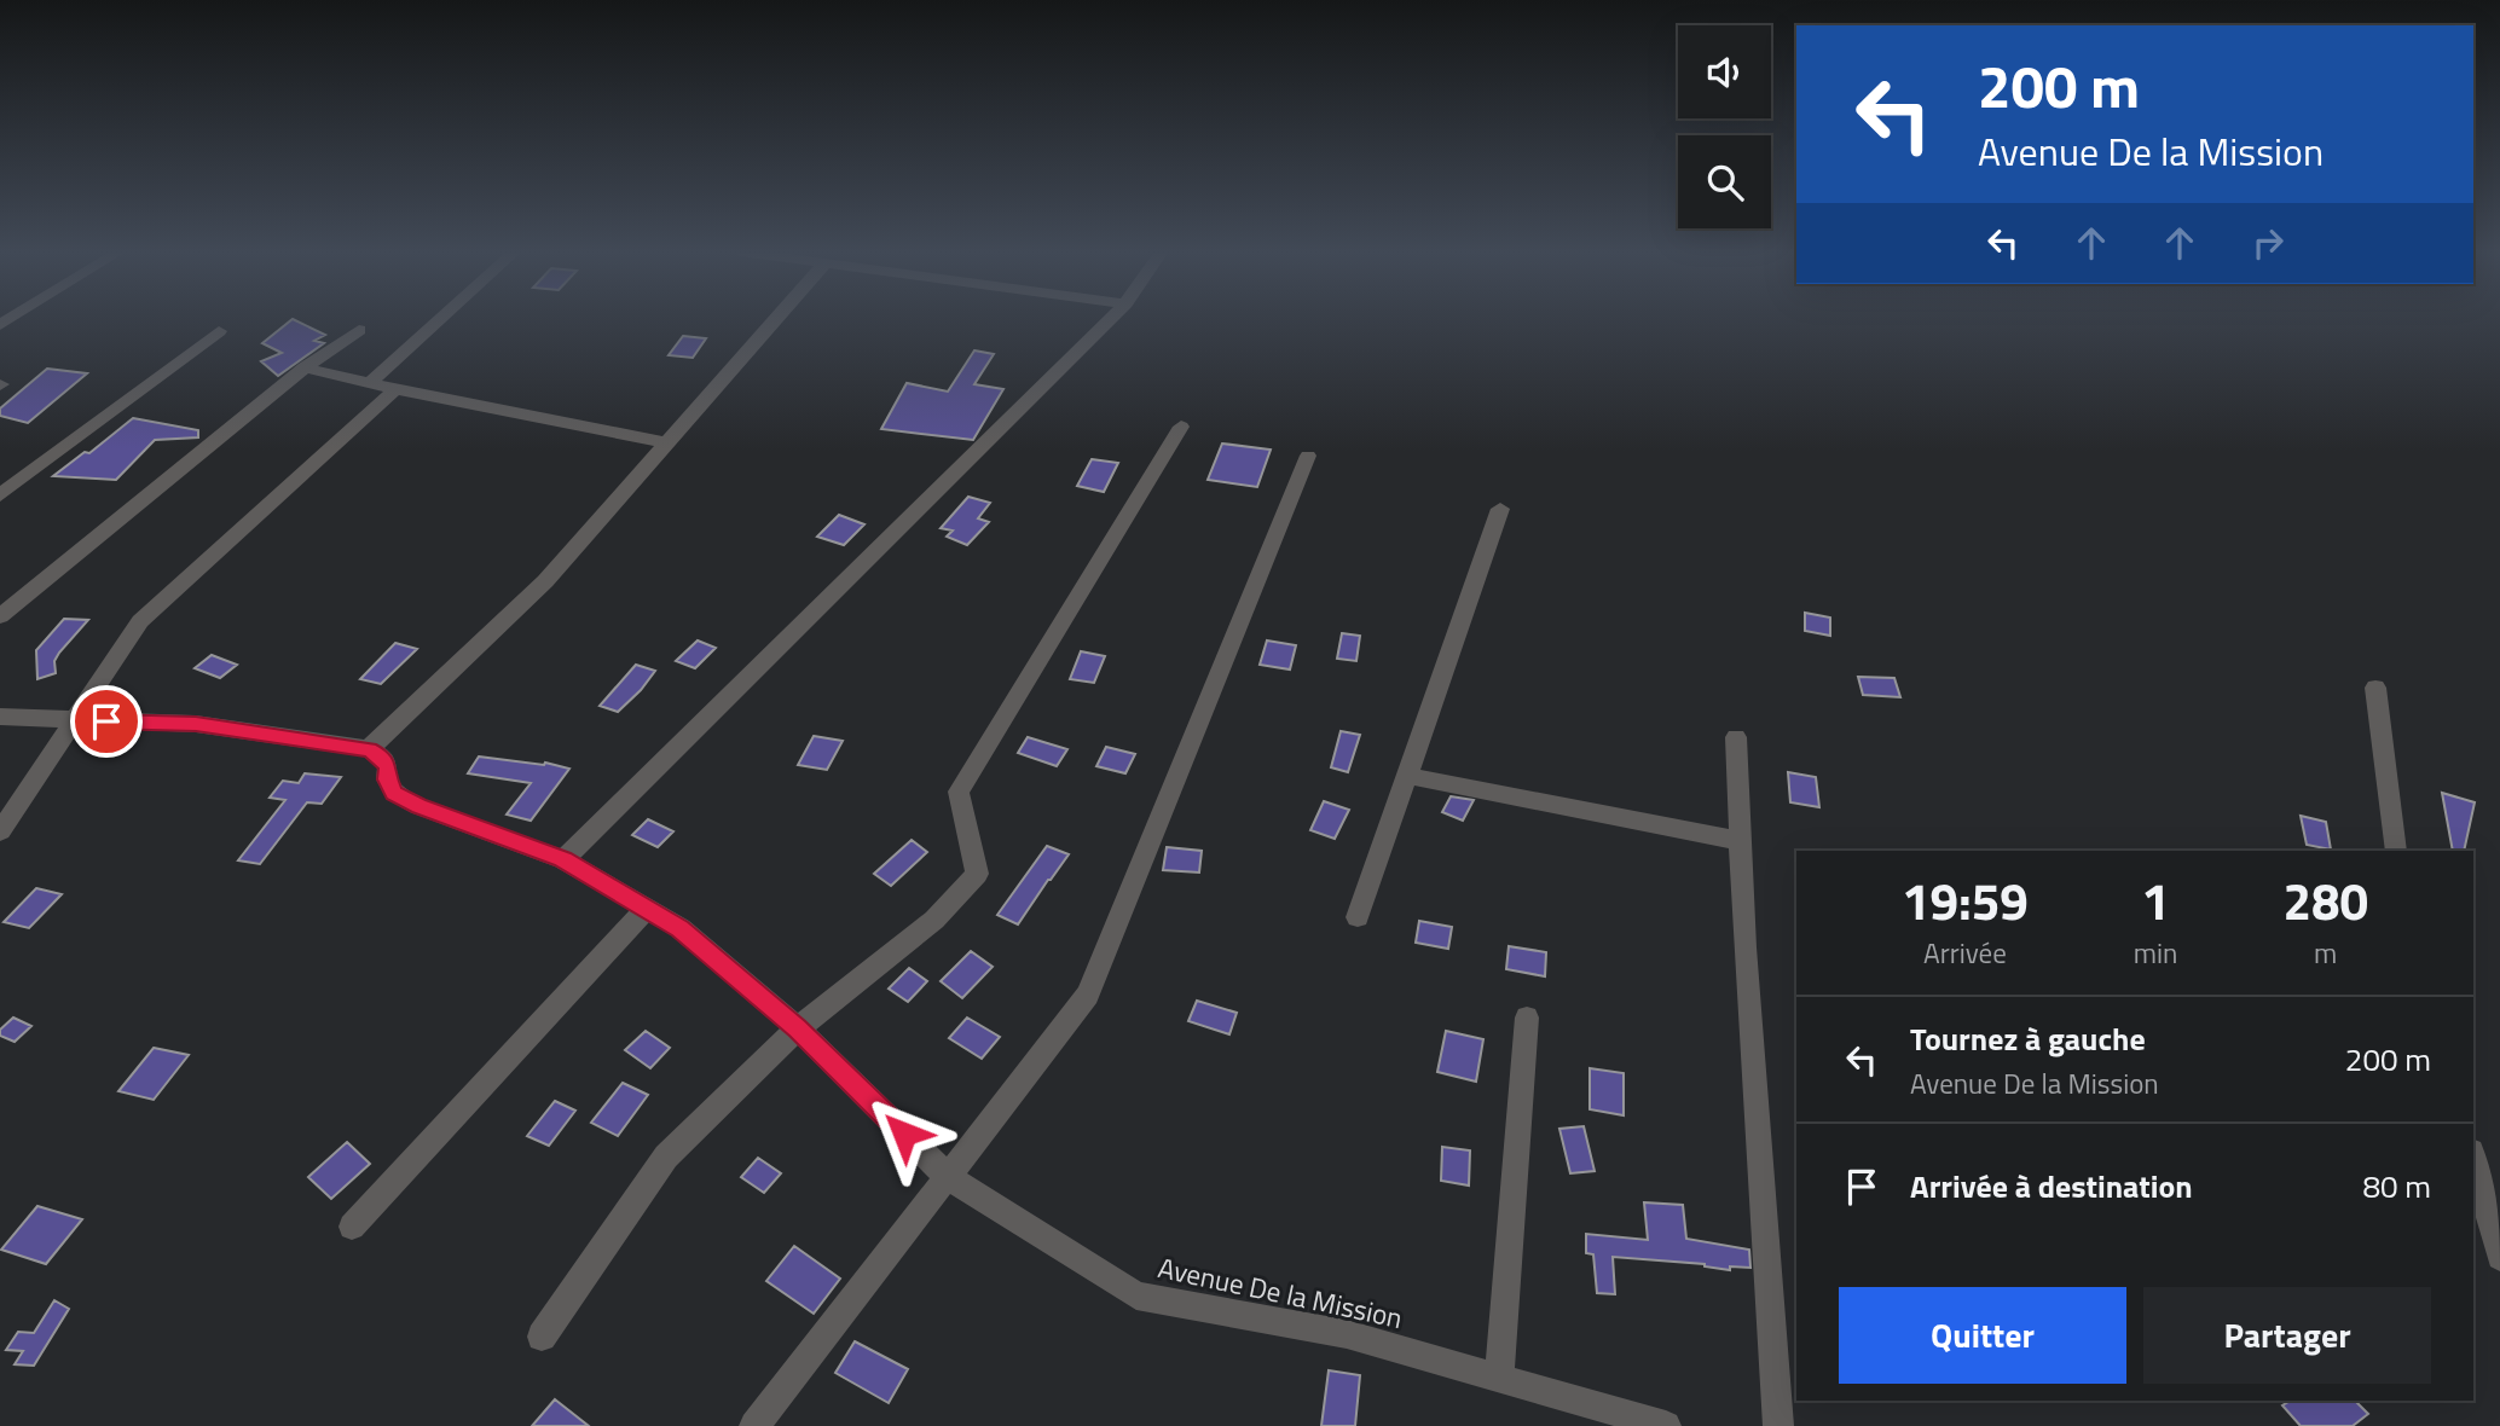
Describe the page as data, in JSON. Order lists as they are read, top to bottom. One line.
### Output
{"streets":{"street":["Avenue De la Mission"]},"page":{"turn":["200 m","Avenue De la Mission"],"eta":["19:59","Arrivée","1","min","280","m"],"list":[{"name":"Tournez à gauche","note":"Avenue De la Mission","value":"200 m"},{"name":"Arrivée à destination","value":"80 m"}],"buttons":["Quitter","Partager"]}}
